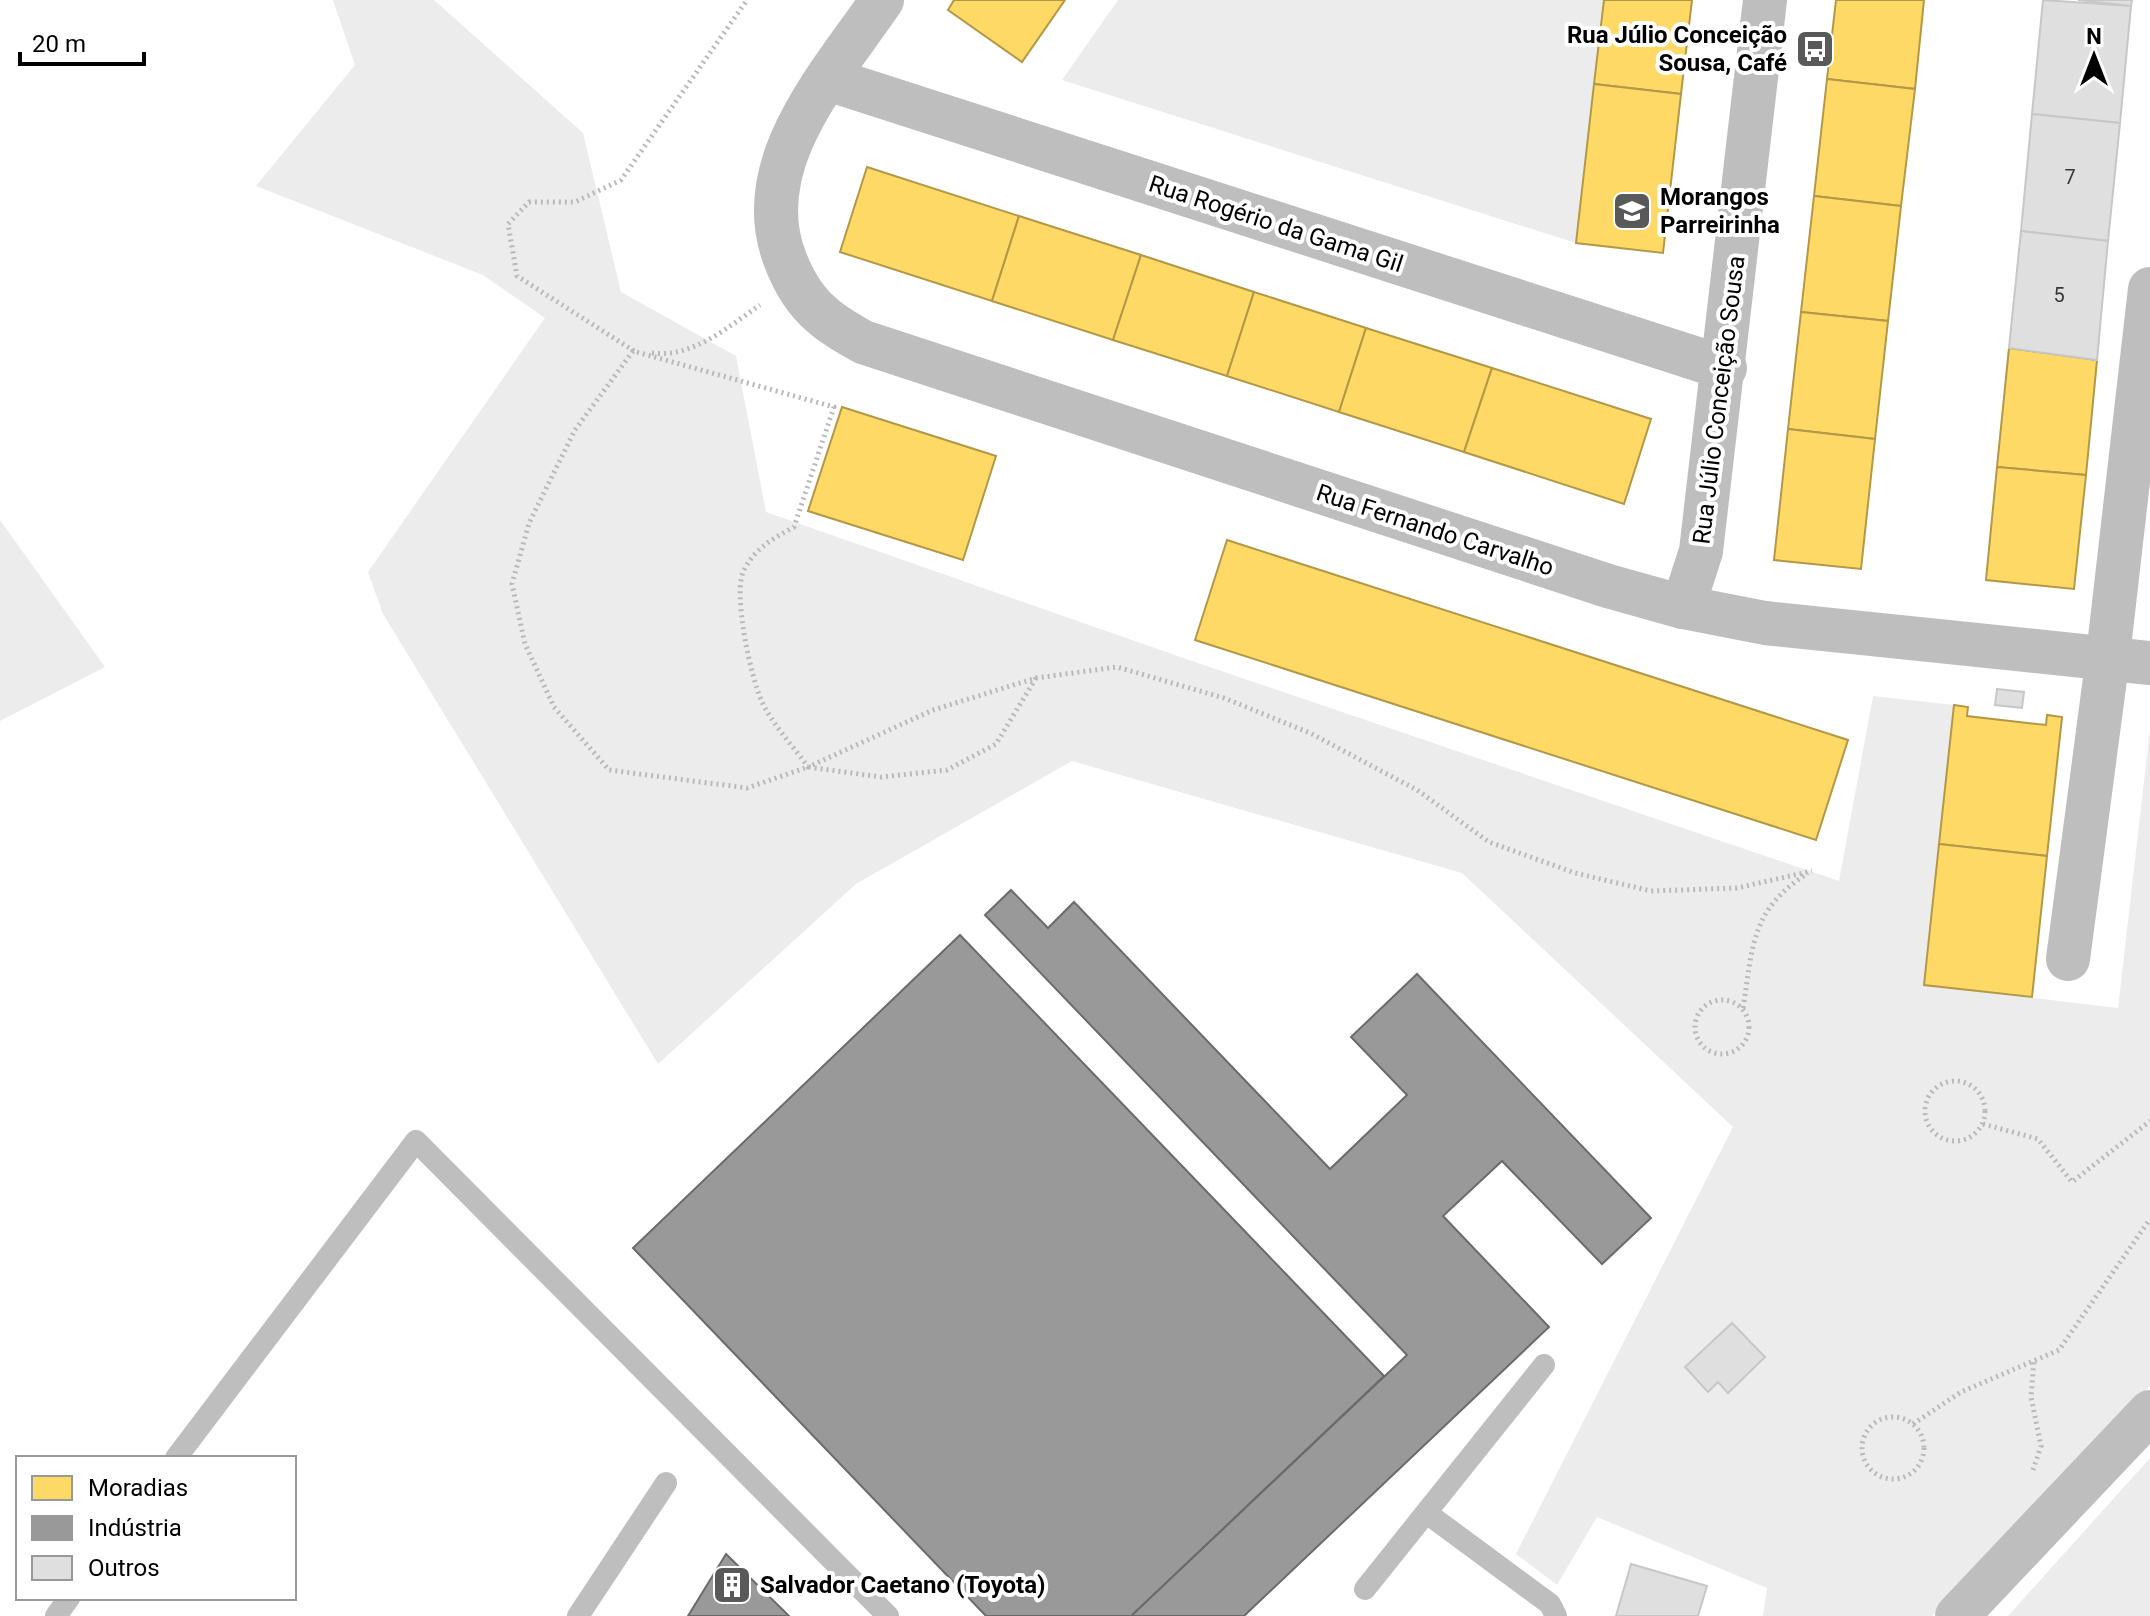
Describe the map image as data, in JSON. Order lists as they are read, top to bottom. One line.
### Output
{"streets":{"street":["Rua Rogério da Gama Gil","Rua Júlio Conceição Sousa","Rua Fernando Carvalho"]},"crossings":[["Rua Rogério da Gama Gil","Rua Júlio Conceição Sousa"],["Rua Júlio Conceição Sousa","Rua Fernando Carvalho"]],"places":{"bus stop":["Rua Júlio Conceição Sousa, Café"],"school or university":["Morangos Parreirinha"],"building":["Salvador Caetano (Toyota)"]},"house_numbers":["7","5"],"legend":["Moradias","Indústria","Outros"],"scale_bar":"20 m","north":"top"}
